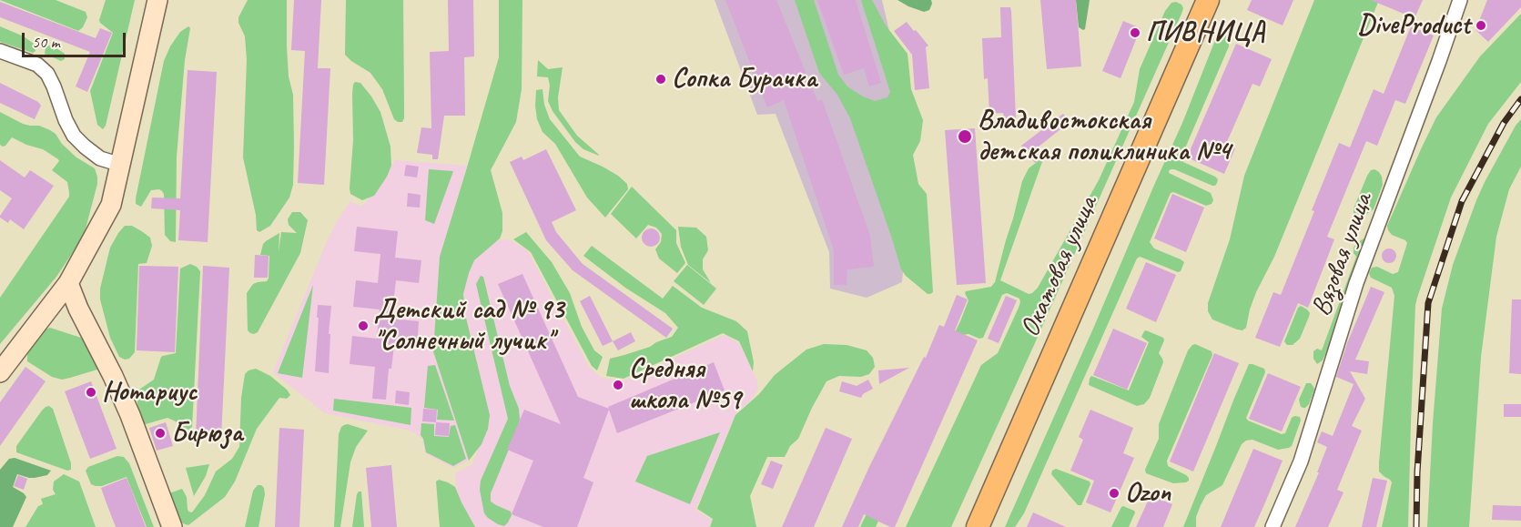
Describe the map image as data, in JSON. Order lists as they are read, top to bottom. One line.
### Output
{"streets":{"main road":["Окатовая улица"],"street":["Вязовая улица"]},"places":["DiveProduct","ПИВНИЦА","Сопка Бурачка","Владивостокская детская поликлиника №4","Детский сад № 93 \"Солнечный лучик\"","Средняя школа №59","Нотариус","Бирюза","Ozon"],"scale_bar":"50 m"}
